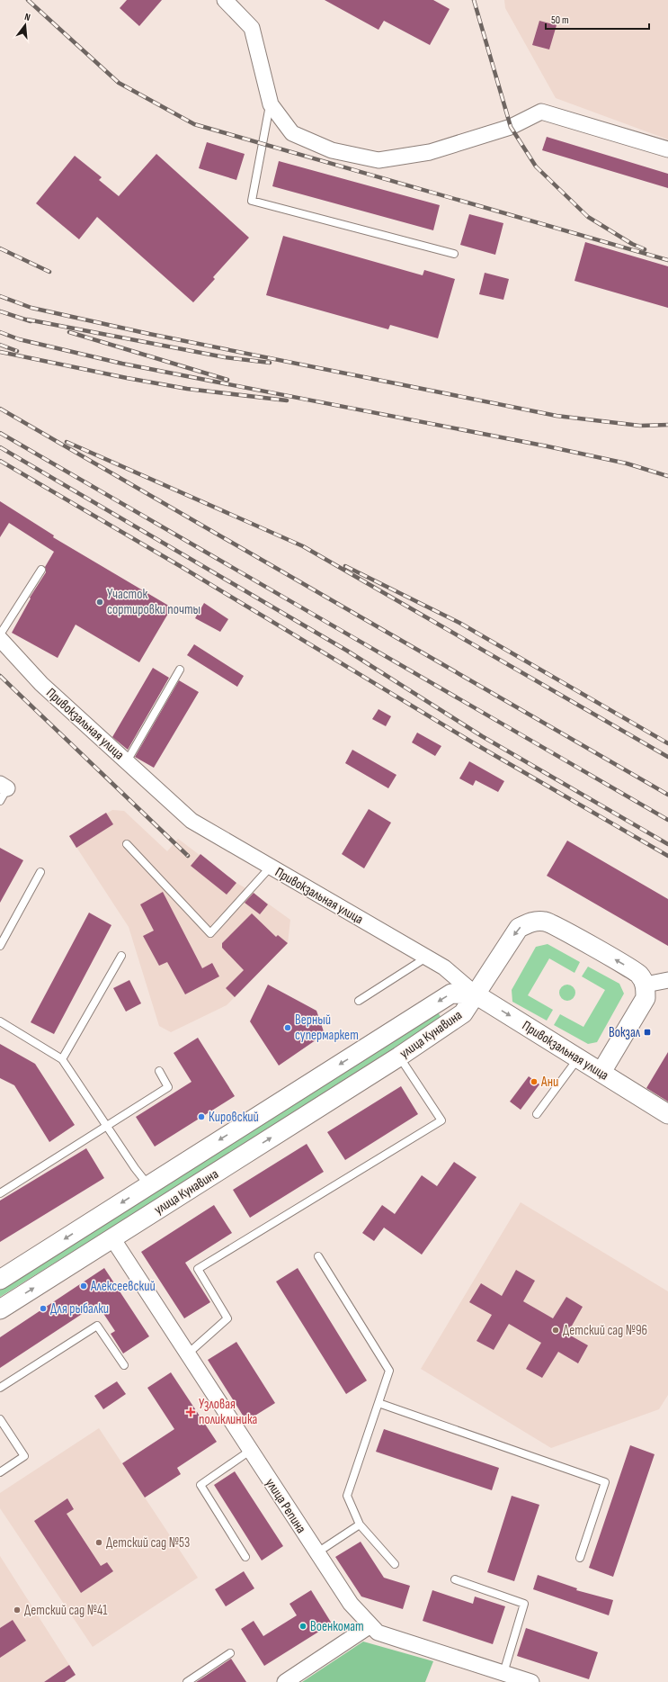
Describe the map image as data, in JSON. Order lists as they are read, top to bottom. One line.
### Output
{"streets":{"street":["Привокзальная улица","улица Кунавина","улица Репина"]},"crossings":[["Привокзальная улица","улица Кунавина"],["улица Кунавина","улица Репина"]],"places":{"other":["Участок сортировки почты","Верный супермаркет","Ани","Кировский","Алексеевский","Для рыбалки","Детский сад №96","Детский сад №53","Детский сад №41","Военкомат"],"transit":["Вокзал"],"health":["Узловая поликлиника"]},"scale_bar":"50 m","north":"top"}
